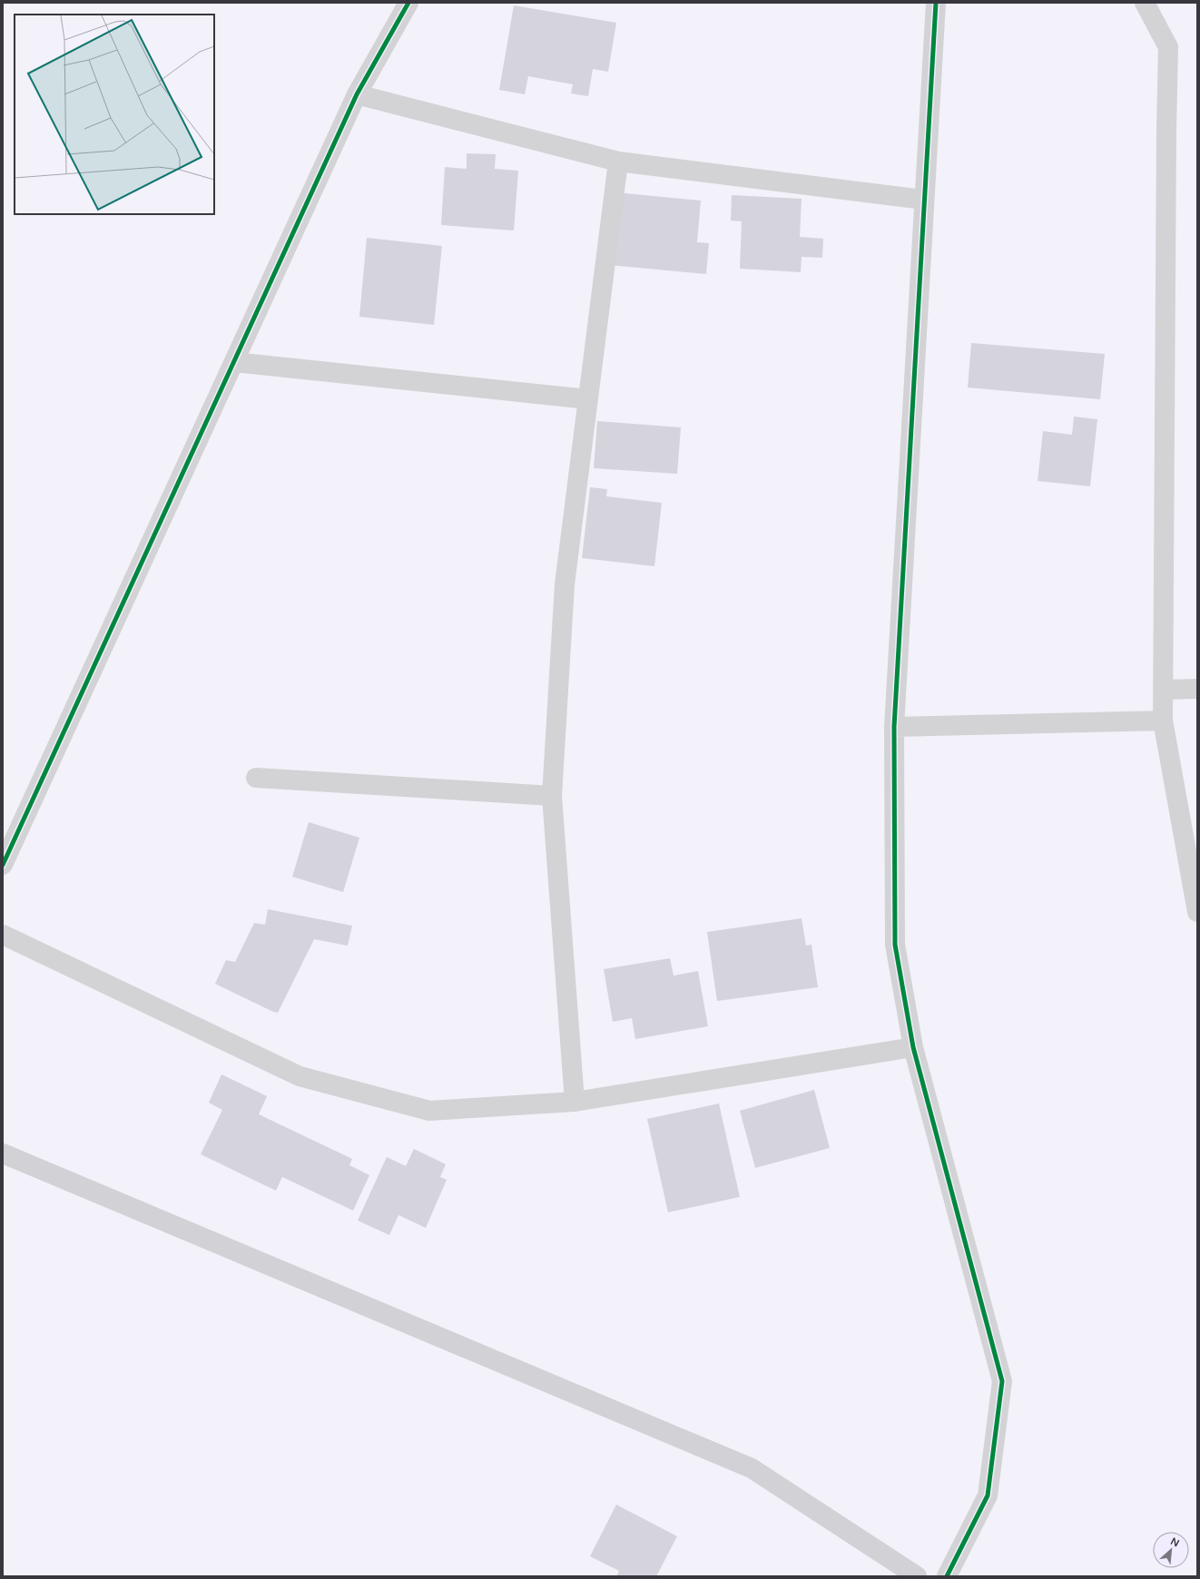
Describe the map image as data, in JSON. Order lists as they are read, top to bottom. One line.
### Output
{"north":"top right"}
